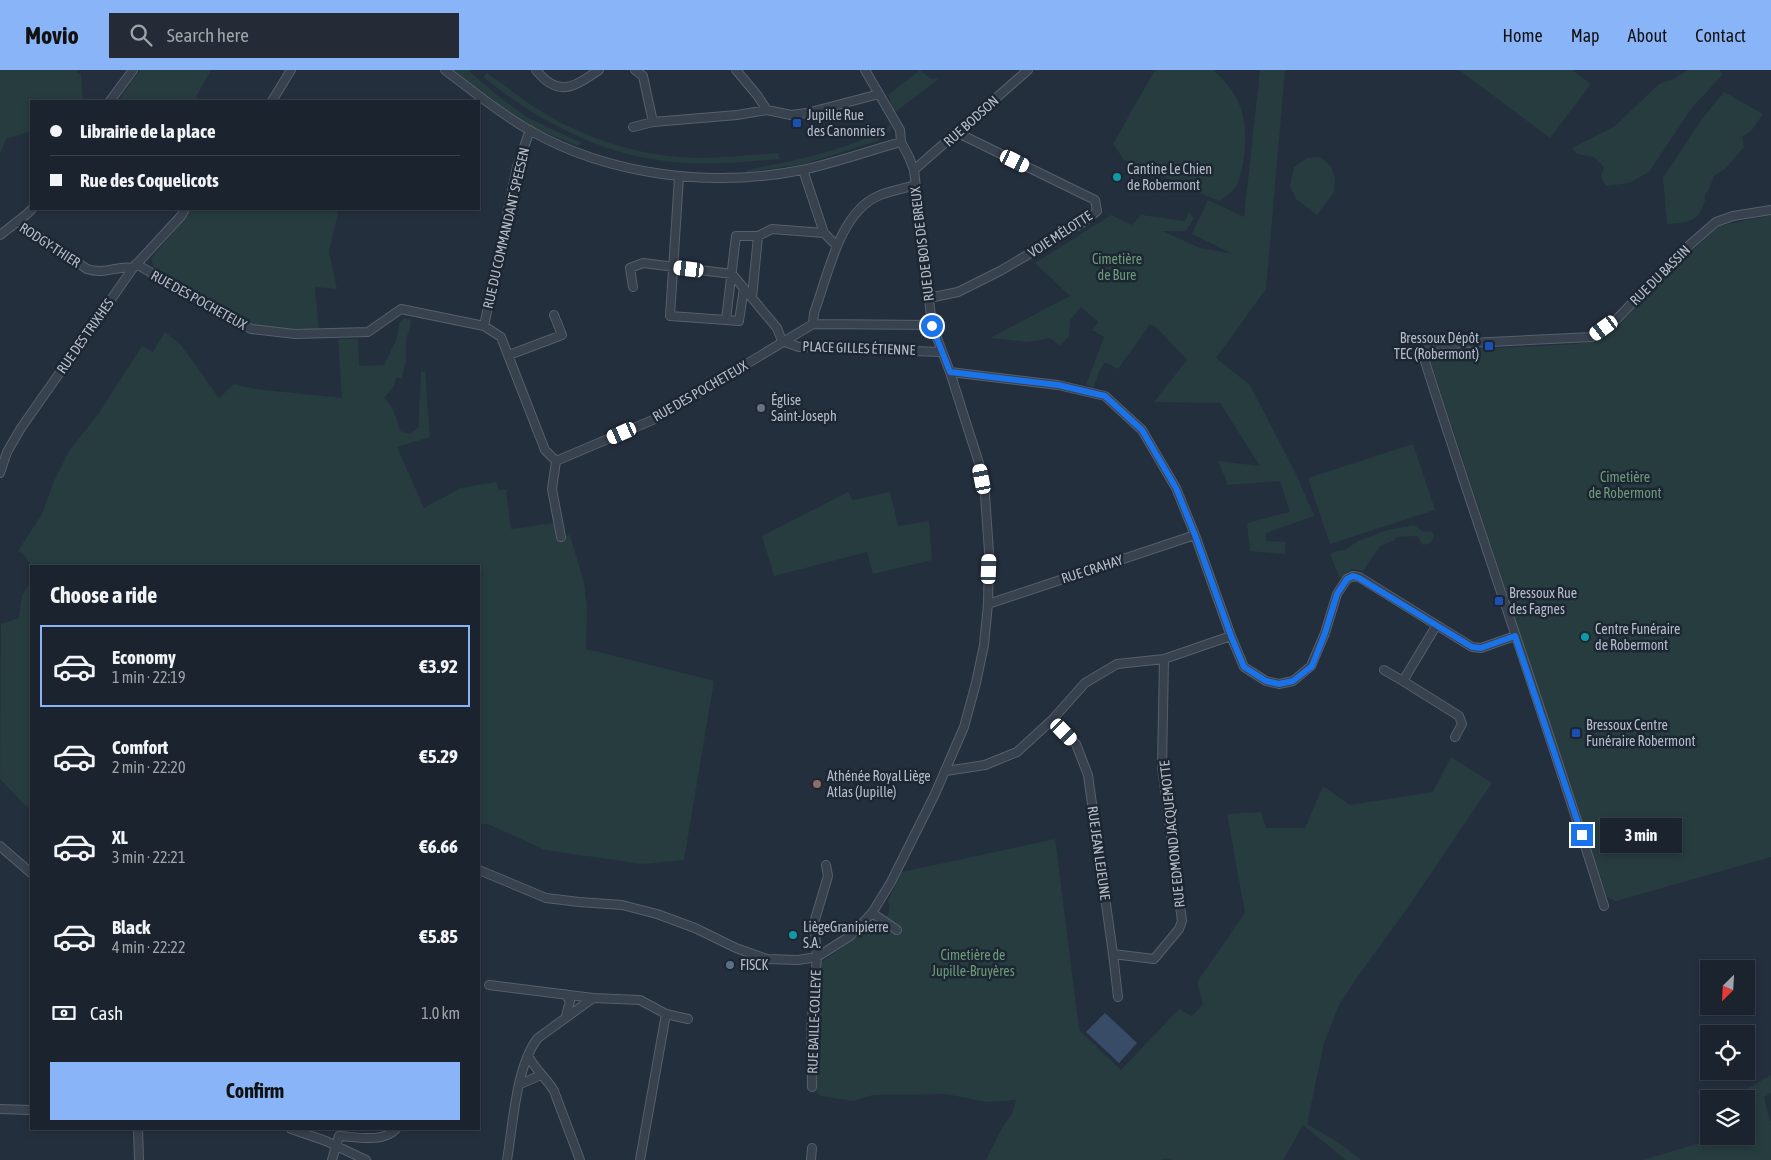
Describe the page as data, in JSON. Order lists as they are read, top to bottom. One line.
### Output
{"streets":{"street":["RUE BODSON","RUE DU COMMANDANT SPEESEN","VOIE MÉLOTTE","RUE DE BOIS DE BREUX","RODGY-THIER","RUE DU BASSIN","RUE DES POCHETEUX","RUE DES TRIXHES","PLACE GILLES ÉTIENNE","RUE CRAHAY","RUE EDMOND JACQUEMOTTE","RUE JEAN LEJEUNE","RUE BAILLE-COLLEYE"]},"crossings":[["RUE BODSON","VOIE MÉLOTTE"],["RUE BODSON","RUE DE BOIS DE BREUX"],["RUE DU COMMANDANT SPEESEN","RUE DES POCHETEUX"],["VOIE MÉLOTTE","RUE DE BOIS DE BREUX"],["RUE DE BOIS DE BREUX","PLACE GILLES ÉTIENNE"],["RUE DE BOIS DE BREUX","RUE CRAHAY"],["RUE DE BOIS DE BREUX","RUE BAILLE-COLLEYE"],["RODGY-THIER","RUE DES POCHETEUX"],["RODGY-THIER","RUE DES TRIXHES"],["RUE DES POCHETEUX","RUE DES TRIXHES"],["RUE DES POCHETEUX","PLACE GILLES ÉTIENNE"],["RUE EDMOND JACQUEMOTTE","RUE JEAN LEJEUNE"]],"parks":["Cimetière de Bure","Cimetière de Robermont","Cimetière de Jupille-Bruyères"],"places":{"transit":["Jupille Rue des Canonniers","Bressoux Dépôt TEC (Robermont)","Bressoux Rue des Fagnes","Bressoux Centre Funéraire Robermont"],"other":["Cantine Le Chien de Robermont","Église Saint-Joseph","Centre Funéraire de Robermont","Athénée Royal Liège Atlas (Jupille)","LiègeGranipierre S.A.","FISCK"]},"north":"bottom left","page":{"header":"Movio","search":"Search here","nav":["Home","Map","About","Contact"],"banner":["Librairie de la place","Rue des Coquelicots"],"heading":"Choose a ride","list":[{"name":"Economy","note":"1 min · 22:19","value":"€3.92"},{"name":"Comfort","note":"2 min · 22:20","value":"€5.29"},{"name":"XL","note":"3 min · 22:21","value":"€6.66"},{"name":"Black","note":"4 min · 22:22","value":"€5.85"}],"bubble":"3 min","pay":["Cash","1.0 km"],"buttons":"Confirm"}}
